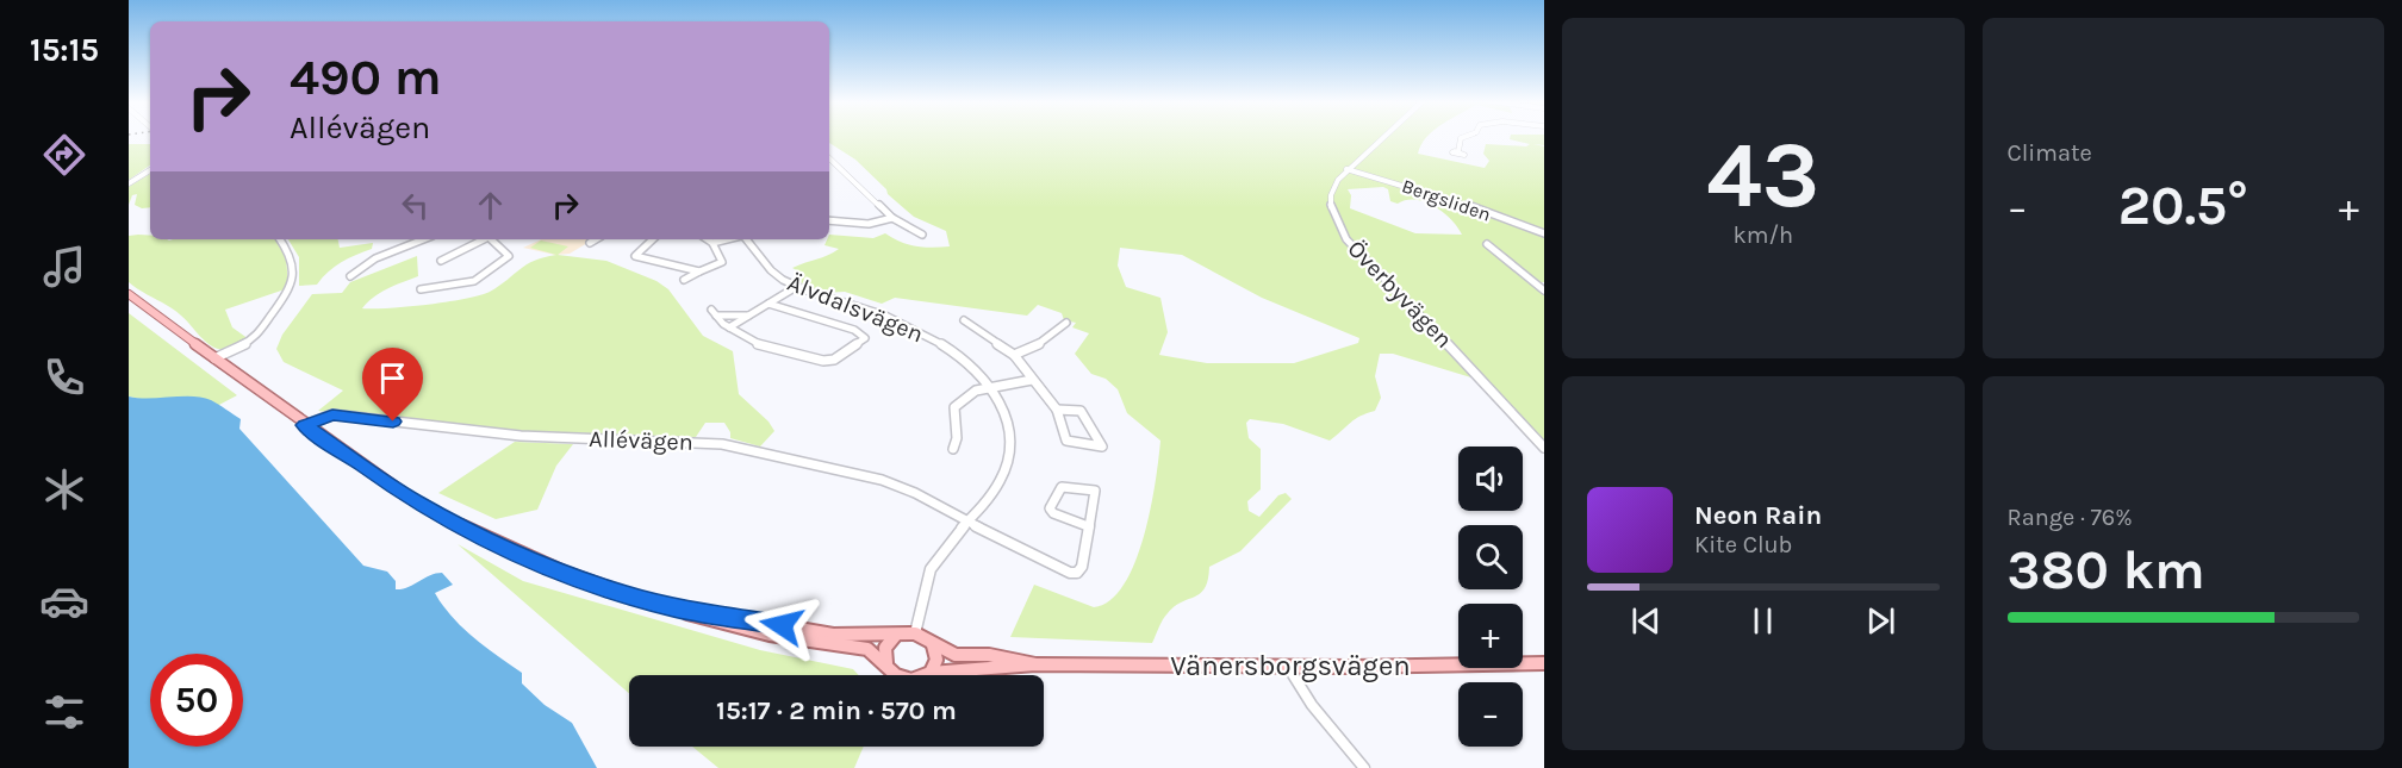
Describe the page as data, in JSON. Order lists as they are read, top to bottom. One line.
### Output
{"streets":{"main road":["Vänersborgsvägen"],"street":["Bergsliden","Överbyvägen","Älvdalsvägen","Allévägen"]},"crossings":[["Bergsliden","Överbyvägen"],["Älvdalsvägen","Allévägen"],["Älvdalsvägen","Vänersborgsvägen"],["Allévägen","Vänersborgsvägen"]],"page":{"tabs":"15:15","tile":[["43","km/h"],"Climate",["Range · 76%","380 km"]],"turn":["490 m","Allévägen"],"heat":["−","20.5°","+"],"map_buttons":["+","−"],"song":["Neon Rain","Kite Club"],"limit":"50","trip":"15:17 · 2 min · 570 m"}}
